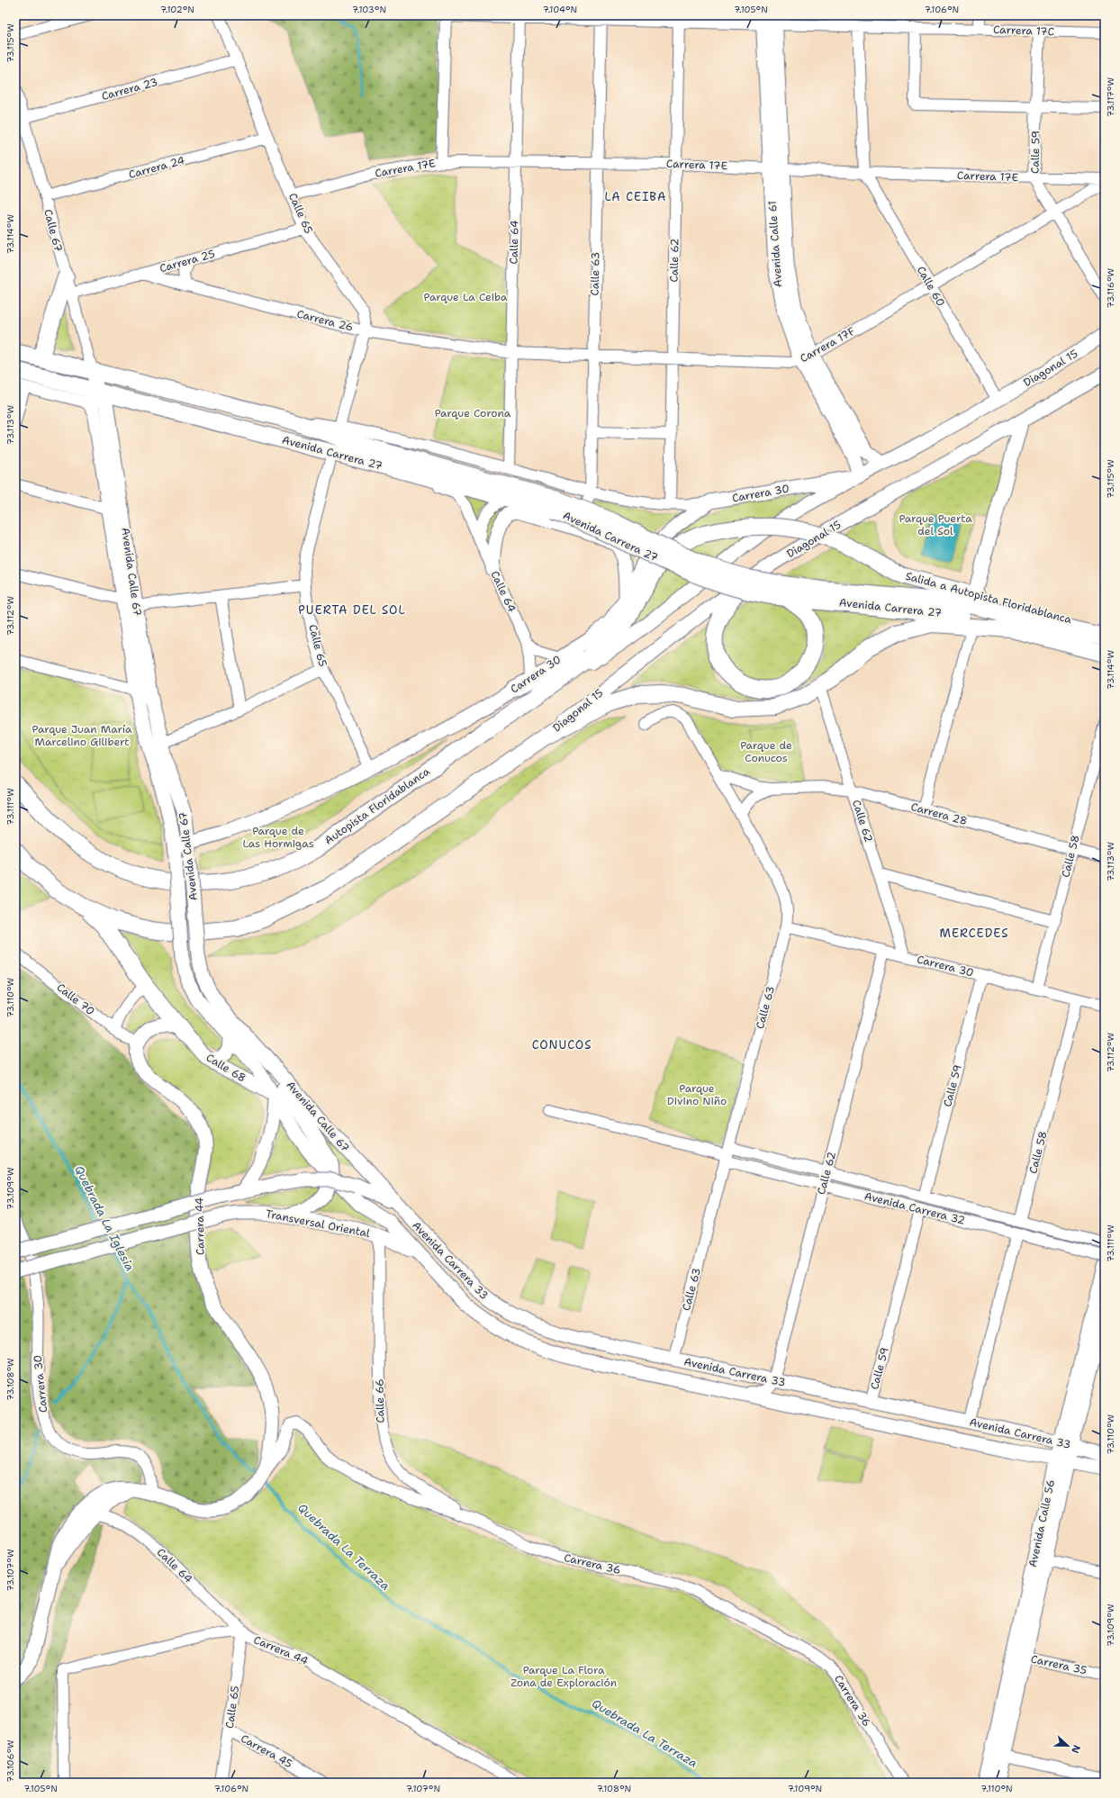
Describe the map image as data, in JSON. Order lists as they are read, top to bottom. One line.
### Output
{"streets":{"highway":["Avenida Carrera 27","Salida a Autopista Floridablanca","Autopista Floridablanca"],"main road":["Avenida Calle 61","Diagonal 15","Carrera 30","Avenida Calle 67","Calle 68","Transversal Oriental","Carrera 44","Avenida Carrera 33","Avenida Calle 56"],"street":["Carrera 17C","Carrera 23","Calle 59","Carrera 17E","Carrera 24","Calle 65","Calle 67","Calle 64","Calle 62","Carrera 25","Calle 63","Calle 60","Carrera 26","Carrera 17F","Carrera 28","Calle 58","Calle 70","Avenida Carrera 32","Calle 66","Carrera 36","Carrera 35","Carrera 45"]},"crossings":[["Carrera 17C","Calle 59"],["Carrera 17C","Calle 64"],["Carrera 17C","Avenida Calle 61"],["Carrera 17C","Calle 62"],["Carrera 17C","Calle 63"],["Carrera 23","Calle 65"],["Carrera 23","Calle 67"],["Calle 59","Carrera 17E"],["Calle 59","Carrera 17F"],["Calle 59","Carrera 30"],["Calle 59","Avenida Carrera 32"],["Calle 59","Avenida Carrera 33"],["Carrera 17E","Calle 65"],["Carrera 17E","Calle 64"],["Carrera 17E","Avenida Calle 61"],["Carrera 17E","Calle 62"],["Carrera 17E","Calle 63"],["Carrera 17E","Calle 60"],["Carrera 24","Calle 65"],["Carrera 24","Calle 67"],["Calle 65","Calle 64"],["Calle 65","Carrera 25"],["Calle 65","Carrera 26"],["Calle 65","Avenida Carrera 27"],["Calle 65","Carrera 30"],["Calle 65","Carrera 44"],["Calle 65","Carrera 45"],["Calle 67","Carrera 25"],["Calle 67","Avenida Carrera 27"],["Calle 67","Avenida Calle 67"],["Calle 64","Carrera 26"],["Calle 64","Carrera 17F"],["Calle 64","Avenida Carrera 27"],["Calle 64","Carrera 30"],["Calle 64","Carrera 44"],["Avenida Calle 61","Carrera 17F"],["Avenida Calle 61","Diagonal 15"],["Avenida Calle 61","Carrera 30"],["Calle 62","Carrera 17F"],["Calle 62","Avenida Carrera 27"],["Calle 62","Carrera 30"],["Calle 62","Carrera 28"],["Calle 62","Avenida Carrera 32"],["Calle 62","Avenida Carrera 33"],["Carrera 25","Carrera 26"],["Calle 63","Carrera 17F"],["Calle 63","Avenida Carrera 27"],["Calle 63","Carrera 30"],["Calle 63","Carrera 28"],["Calle 63","Avenida Carrera 32"],["Calle 63","Avenida Carrera 33"],["Calle 60","Carrera 17F"],["Calle 60","Diagonal 15"],["Carrera 26","Carrera 17F"],["Diagonal 15","Carrera 30"],["Diagonal 15","Salida a Autopista Floridablanca"],["Diagonal 15","Autopista Floridablanca"],["Avenida Carrera 27","Carrera 30"],["Avenida Carrera 27","Avenida Calle 67"],["Carrera 30","Avenida Calle 67"],["Carrera 30","Calle 58"],["Carrera 30","Carrera 44"],["Avenida Calle 67","Calle 68"],["Avenida Calle 67","Transversal Oriental"],["Avenida Calle 67","Avenida Carrera 33"],["Salida a Autopista Floridablanca","Autopista Floridablanca"],["Carrera 28","Calle 58"],["Calle 58","Avenida Carrera 32"],["Calle 70","Carrera 44"],["Transversal Oriental","Avenida Carrera 33"],["Transversal Oriental","Calle 66"],["Carrera 44","Carrera 36"],["Avenida Carrera 33","Avenida Calle 56"],["Calle 66","Carrera 36"],["Avenida Calle 56","Carrera 35"]],"districts":["LA CEIBA","PUERTA DEL SOL","MERCEDES","CONUCOS"],"water":["Quebrada La Iglesia","Quebrada La Terraza"],"parks":["Parque La Ceiba","Parque Corona","Parque Puerta del Sol","Parque Juan María Marcelino Gilibert","Parque de Conucos","Parque de Las Hormigas","Parque Divino Niño","Parque La Flora Zona de Exploración"],"north":"right","coordinates":["7.102°N","7.103°N","7.104°N","7.105°N","7.106°N","73.115°W","73.117°W","73.114°W","73.116°W","73.113°W","73.112°W","73.111°W","73.110°W","73.109°W","73.108°W","73.107°W","73.106°W","7.107°N","7.108°N","7.109°N","7.110°N"]}
